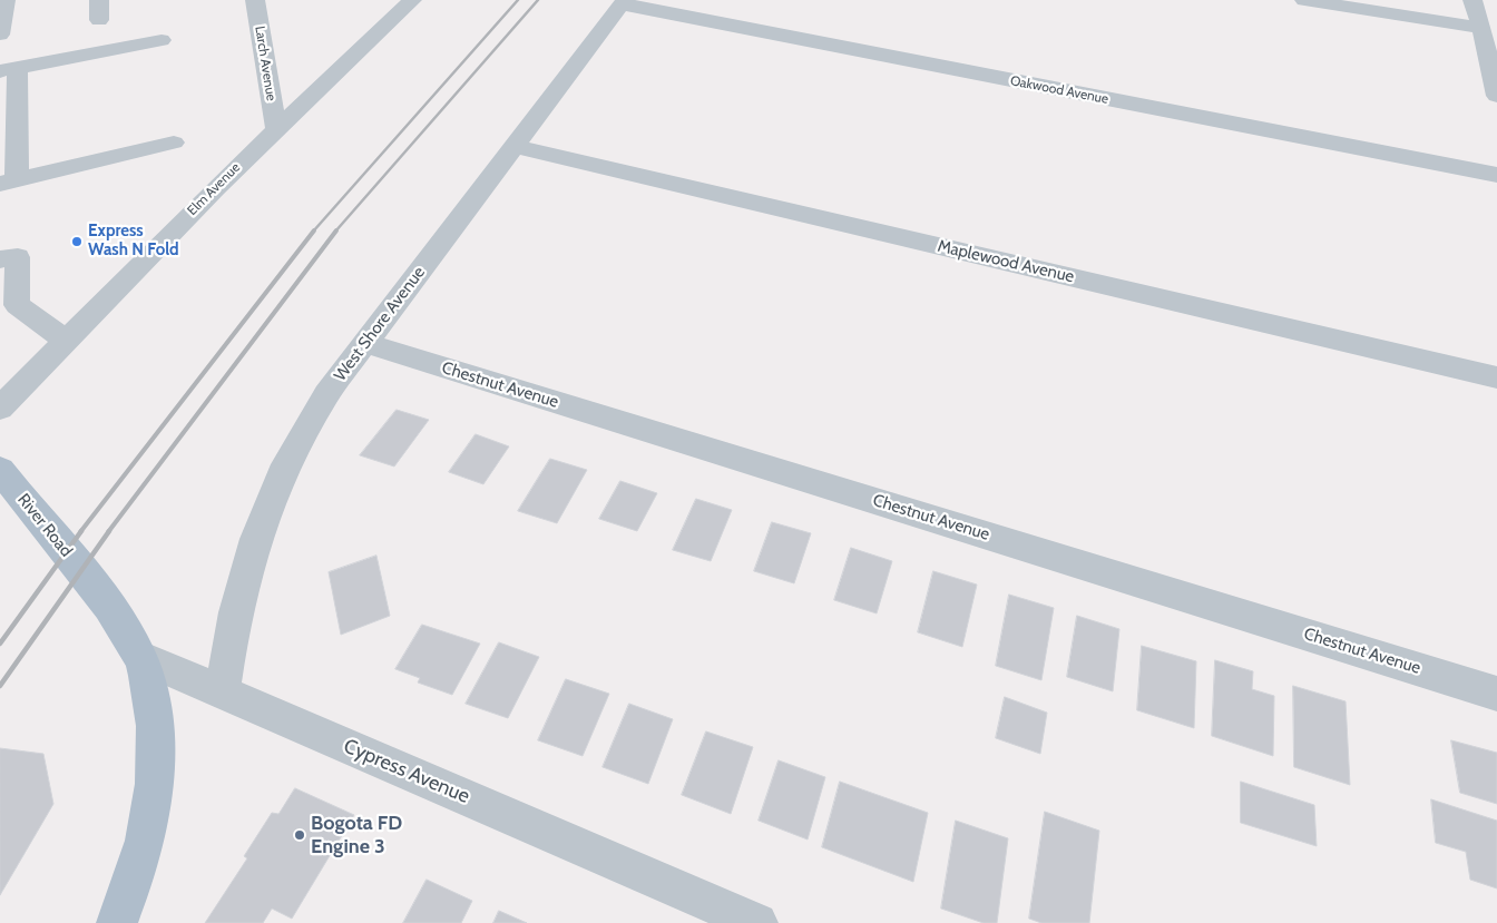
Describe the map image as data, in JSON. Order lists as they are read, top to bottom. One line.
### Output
{"streets":{"main road":["River Road"],"street":["Larch Avenue","Oakwood Avenue","Elm Avenue","Maplewood Avenue","West Shore Avenue","Chestnut Avenue","Cypress Avenue"]},"crossings":[["Larch Avenue","Elm Avenue"],["Oakwood Avenue","West Shore Avenue"],["Maplewood Avenue","West Shore Avenue"],["West Shore Avenue","Chestnut Avenue"],["West Shore Avenue","Cypress Avenue"],["River Road","Cypress Avenue"]],"places":["Express Wash N Fold","Bogota FD Engine 3"]}
